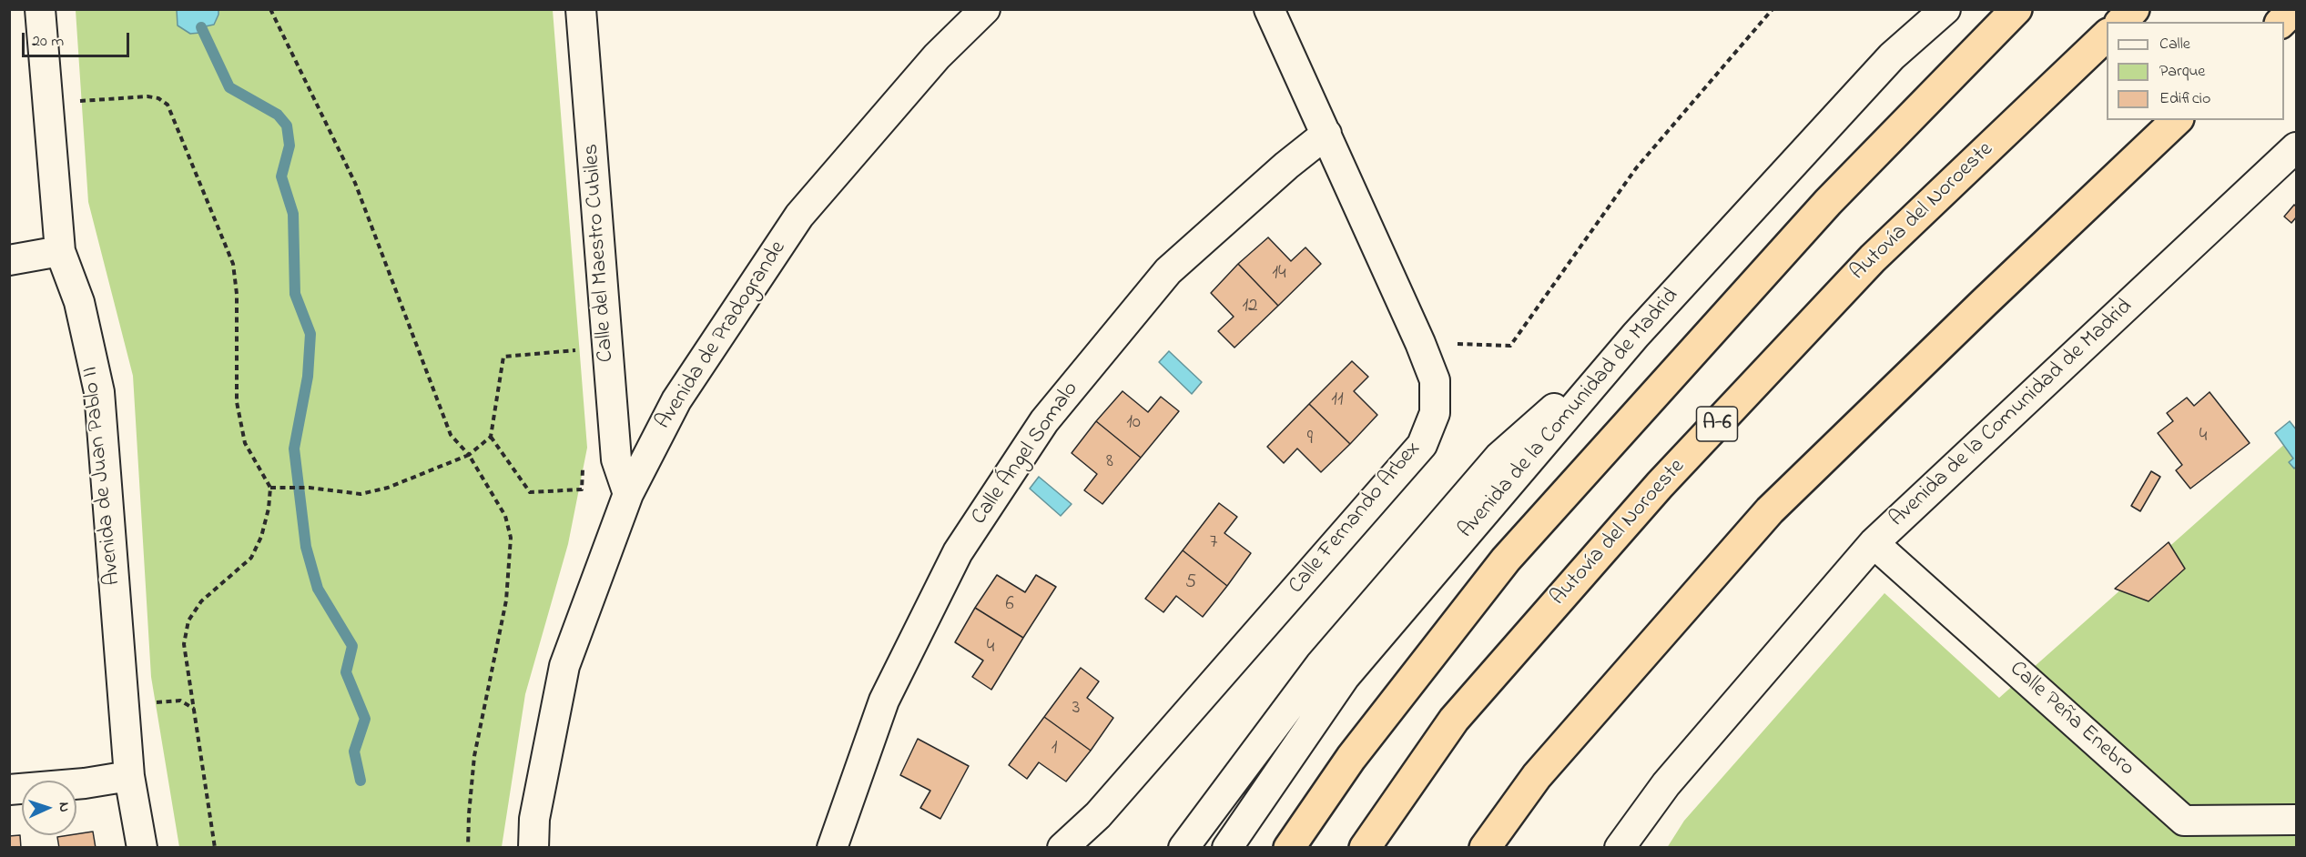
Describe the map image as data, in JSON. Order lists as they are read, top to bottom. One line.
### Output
{"streets":{"highway":["Autovía del Noroeste","A-6"],"street":["Calle del Maestro Cubiles","Avenida de Pradogrande","Avenida de la Comunidad de Madrid","Calle Ángel Somalo","Avenida de Juan Pablo II","Calle Fernando Arbex","Calle Peña Enebro"]},"crossings":[["Calle del Maestro Cubiles","Avenida de Pradogrande"],["Avenida de la Comunidad de Madrid","Calle Peña Enebro"],["Calle Ángel Somalo","Calle Fernando Arbex"]],"house_numbers":["14","12","11","10","4","9","8","7","5","6","4","3","1"],"legend":["Calle","Parque","Edificio"],"scale_bar":"20 m","north":"right"}
